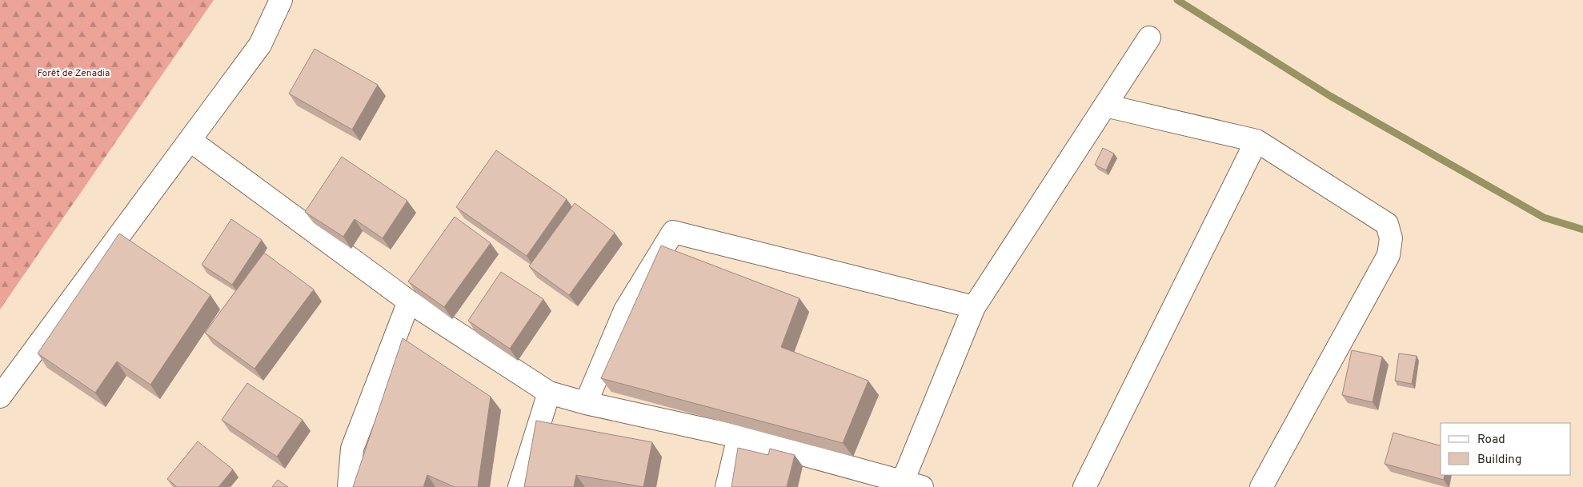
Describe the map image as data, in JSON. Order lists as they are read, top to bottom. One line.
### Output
{"parks":["Forêt de Zenadia"],"legend":["Road","Building"]}
